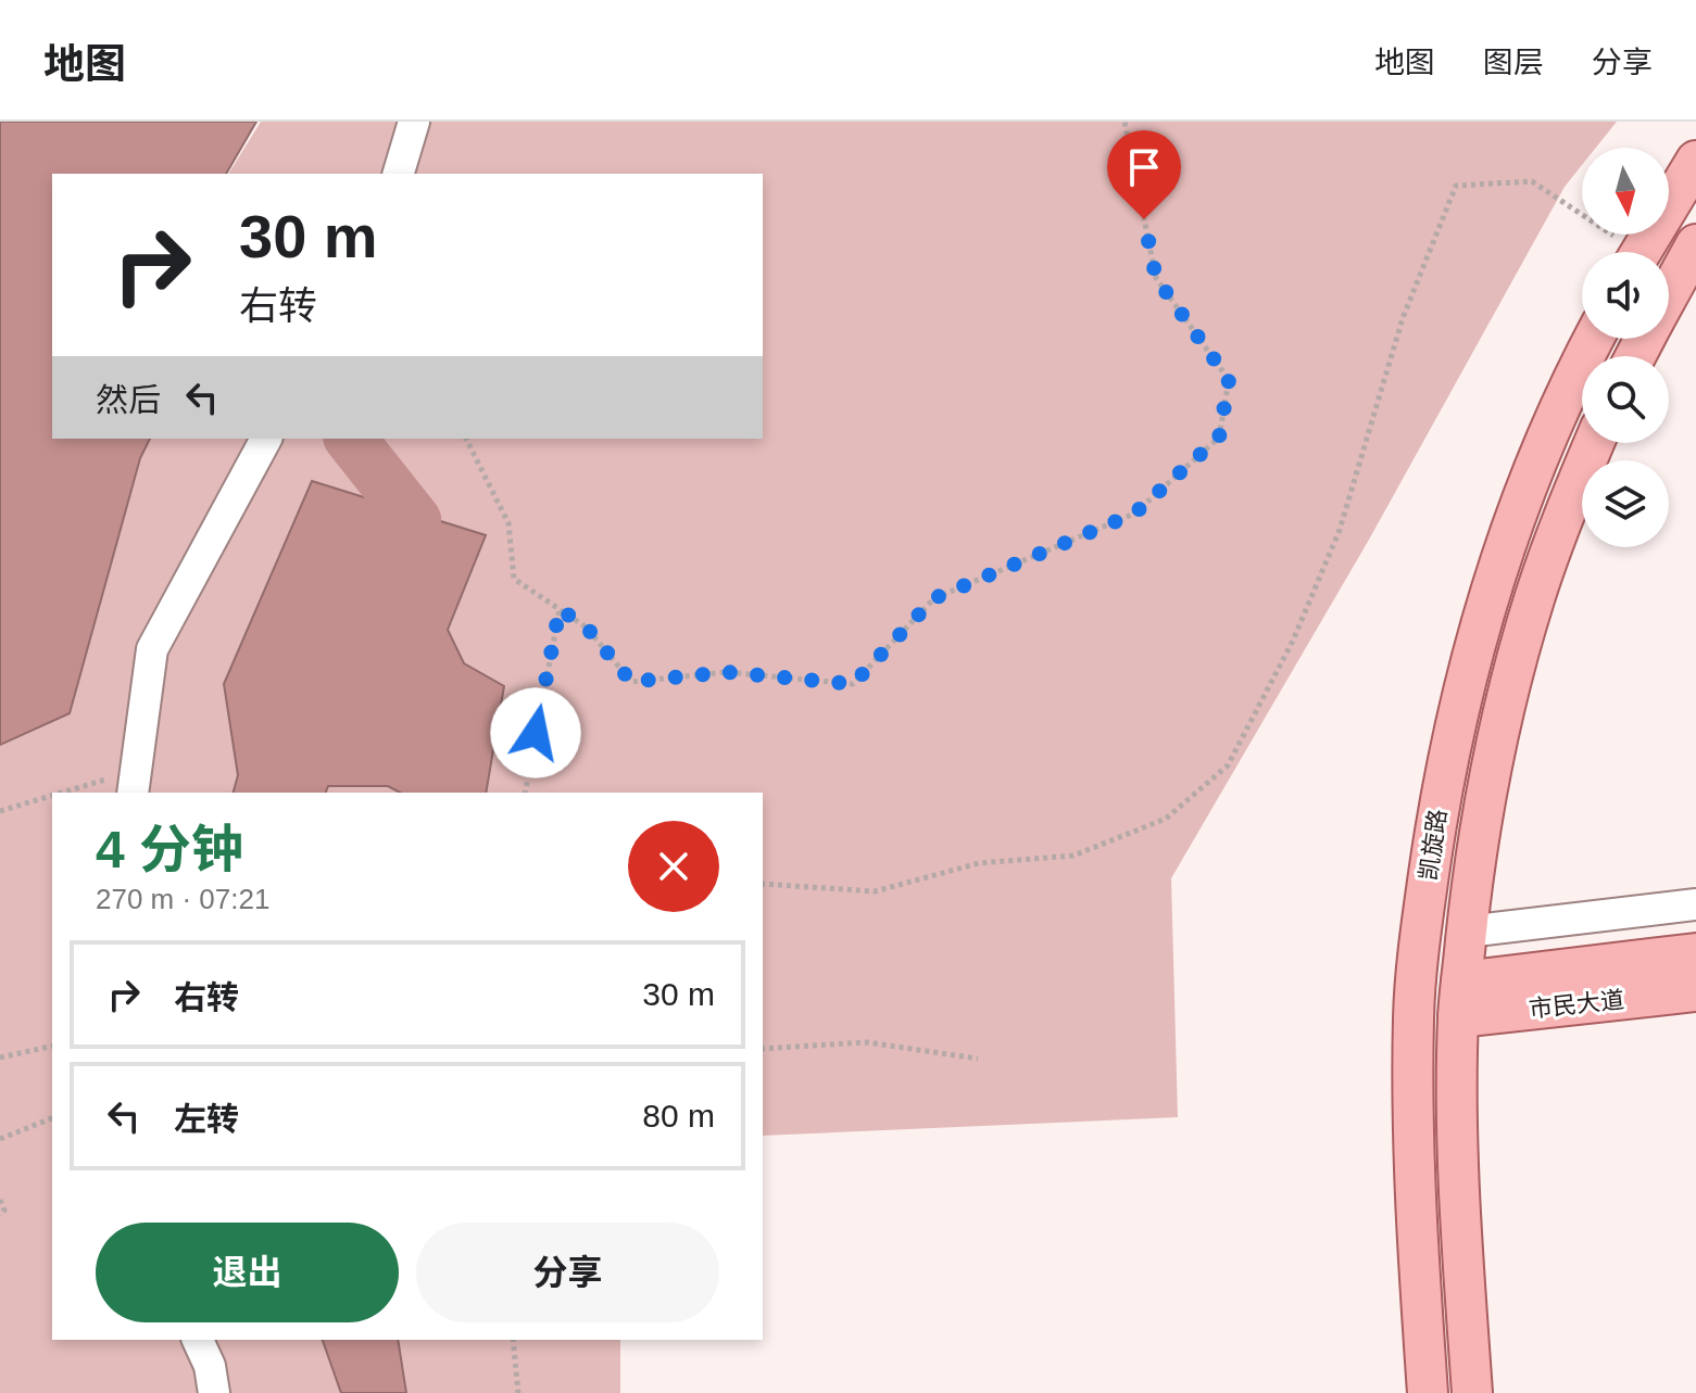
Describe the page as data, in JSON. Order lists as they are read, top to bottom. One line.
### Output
{"streets":{"main road":["凯旋路","市民大道"]},"crossings":[["凯旋路","市民大道"]],"north":"bottom","page":{"header":"地图","nav":["地图","图层","分享"],"turn":["30 m","右转"],"then":"然后","heading":["4 分钟","270 m · 07:21"],"list":[{"name":"右转","value":"30 m"},{"name":"左转","value":"80 m"}],"buttons":["退出","分享"]}}
